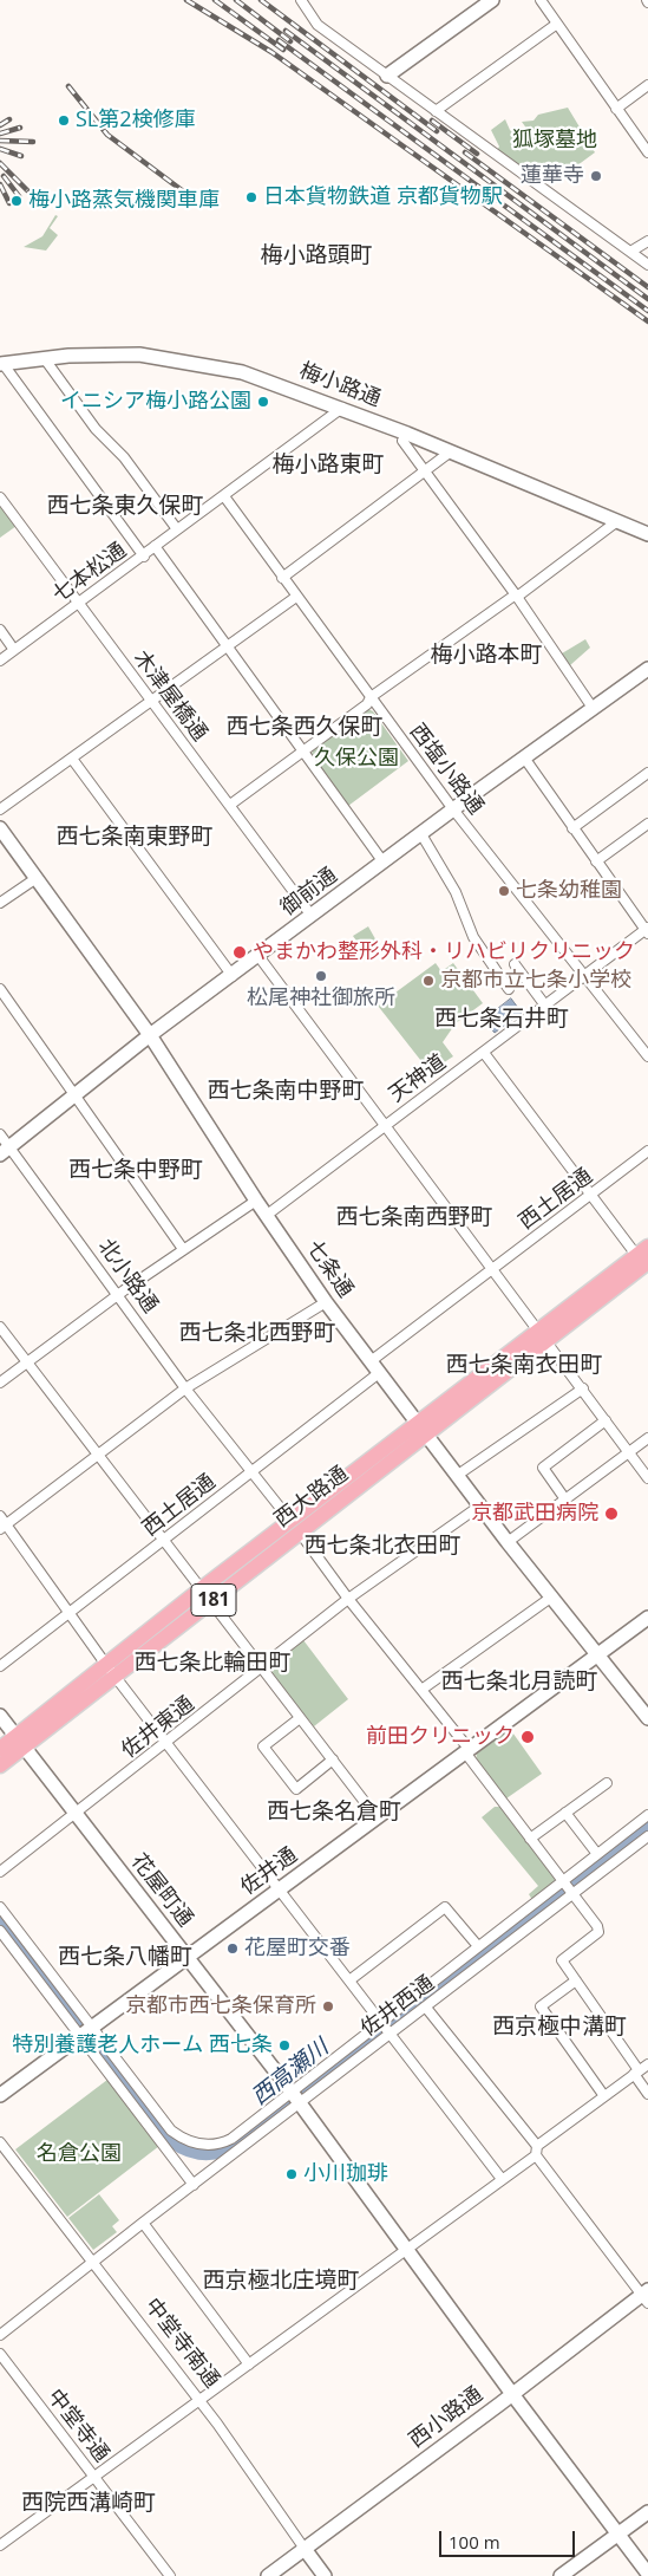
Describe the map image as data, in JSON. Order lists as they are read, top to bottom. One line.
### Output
{"streets":{"main road":["西大路通","181"],"street":["梅小路通","七本松通","木津屋橋通","西塩小路通","御前通","天神道","西土居通","七条通","北小路通","佐井東通","佐井通","花屋町通","佐井西通","中堂寺南通","西小路通","中堂寺通"]},"crossings":[["梅小路通","七本松通"],["七本松通","木津屋橋通"],["七本松通","西塩小路通"],["木津屋橋通","御前通"],["西塩小路通","御前通"],["西塩小路通","天神道"],["御前通","七条通"],["御前通","北小路通"],["天神道","七条通"],["西土居通","七条通"],["西土居通","北小路通"],["七条通","西大路通"],["七条通","佐井東通"],["七条通","佐井通"],["北小路通","西大路通"],["北小路通","佐井東通"],["北小路通","佐井通"],["北小路通","佐井西通"],["西大路通","花屋町通"],["佐井東通","花屋町通"],["佐井通","花屋町通"],["花屋町通","佐井西通"],["花屋町通","西小路通"],["佐井西通","中堂寺南通"],["中堂寺南通","西小路通"]],"districts":["梅小路頭町","梅小路東町","西七条東久保町","梅小路本町","西七条西久保町","西七条南東野町","西七条石井町","西七条南中野町","西七条中野町","西七条南西野町","西七条北西野町","西七条南衣田町","西七条北衣田町","西七条比輪田町","西七条北月読町","西七条名倉町","西七条八幡町","西京極中溝町","西京極北庄境町","西院西溝崎町"],"water":["西高瀬川"],"parks":["狐塚墓地","久保公園","名倉公園"],"places":["SL第2検修庫","蓮華寺","日本貨物鉄道 京都貨物駅","梅小路蒸気機関車庫","イニシア梅小路公園","七条幼稚園","やまかわ整形外科・リハビリクリニック","松尾神社御旅所","京都市立七条小学校","京都武田病院","前田クリニック","花屋町交番","京都市西七条保育所","特別養護老人ホーム 西七条","小川珈琲"],"scale_bar":"100 m"}
